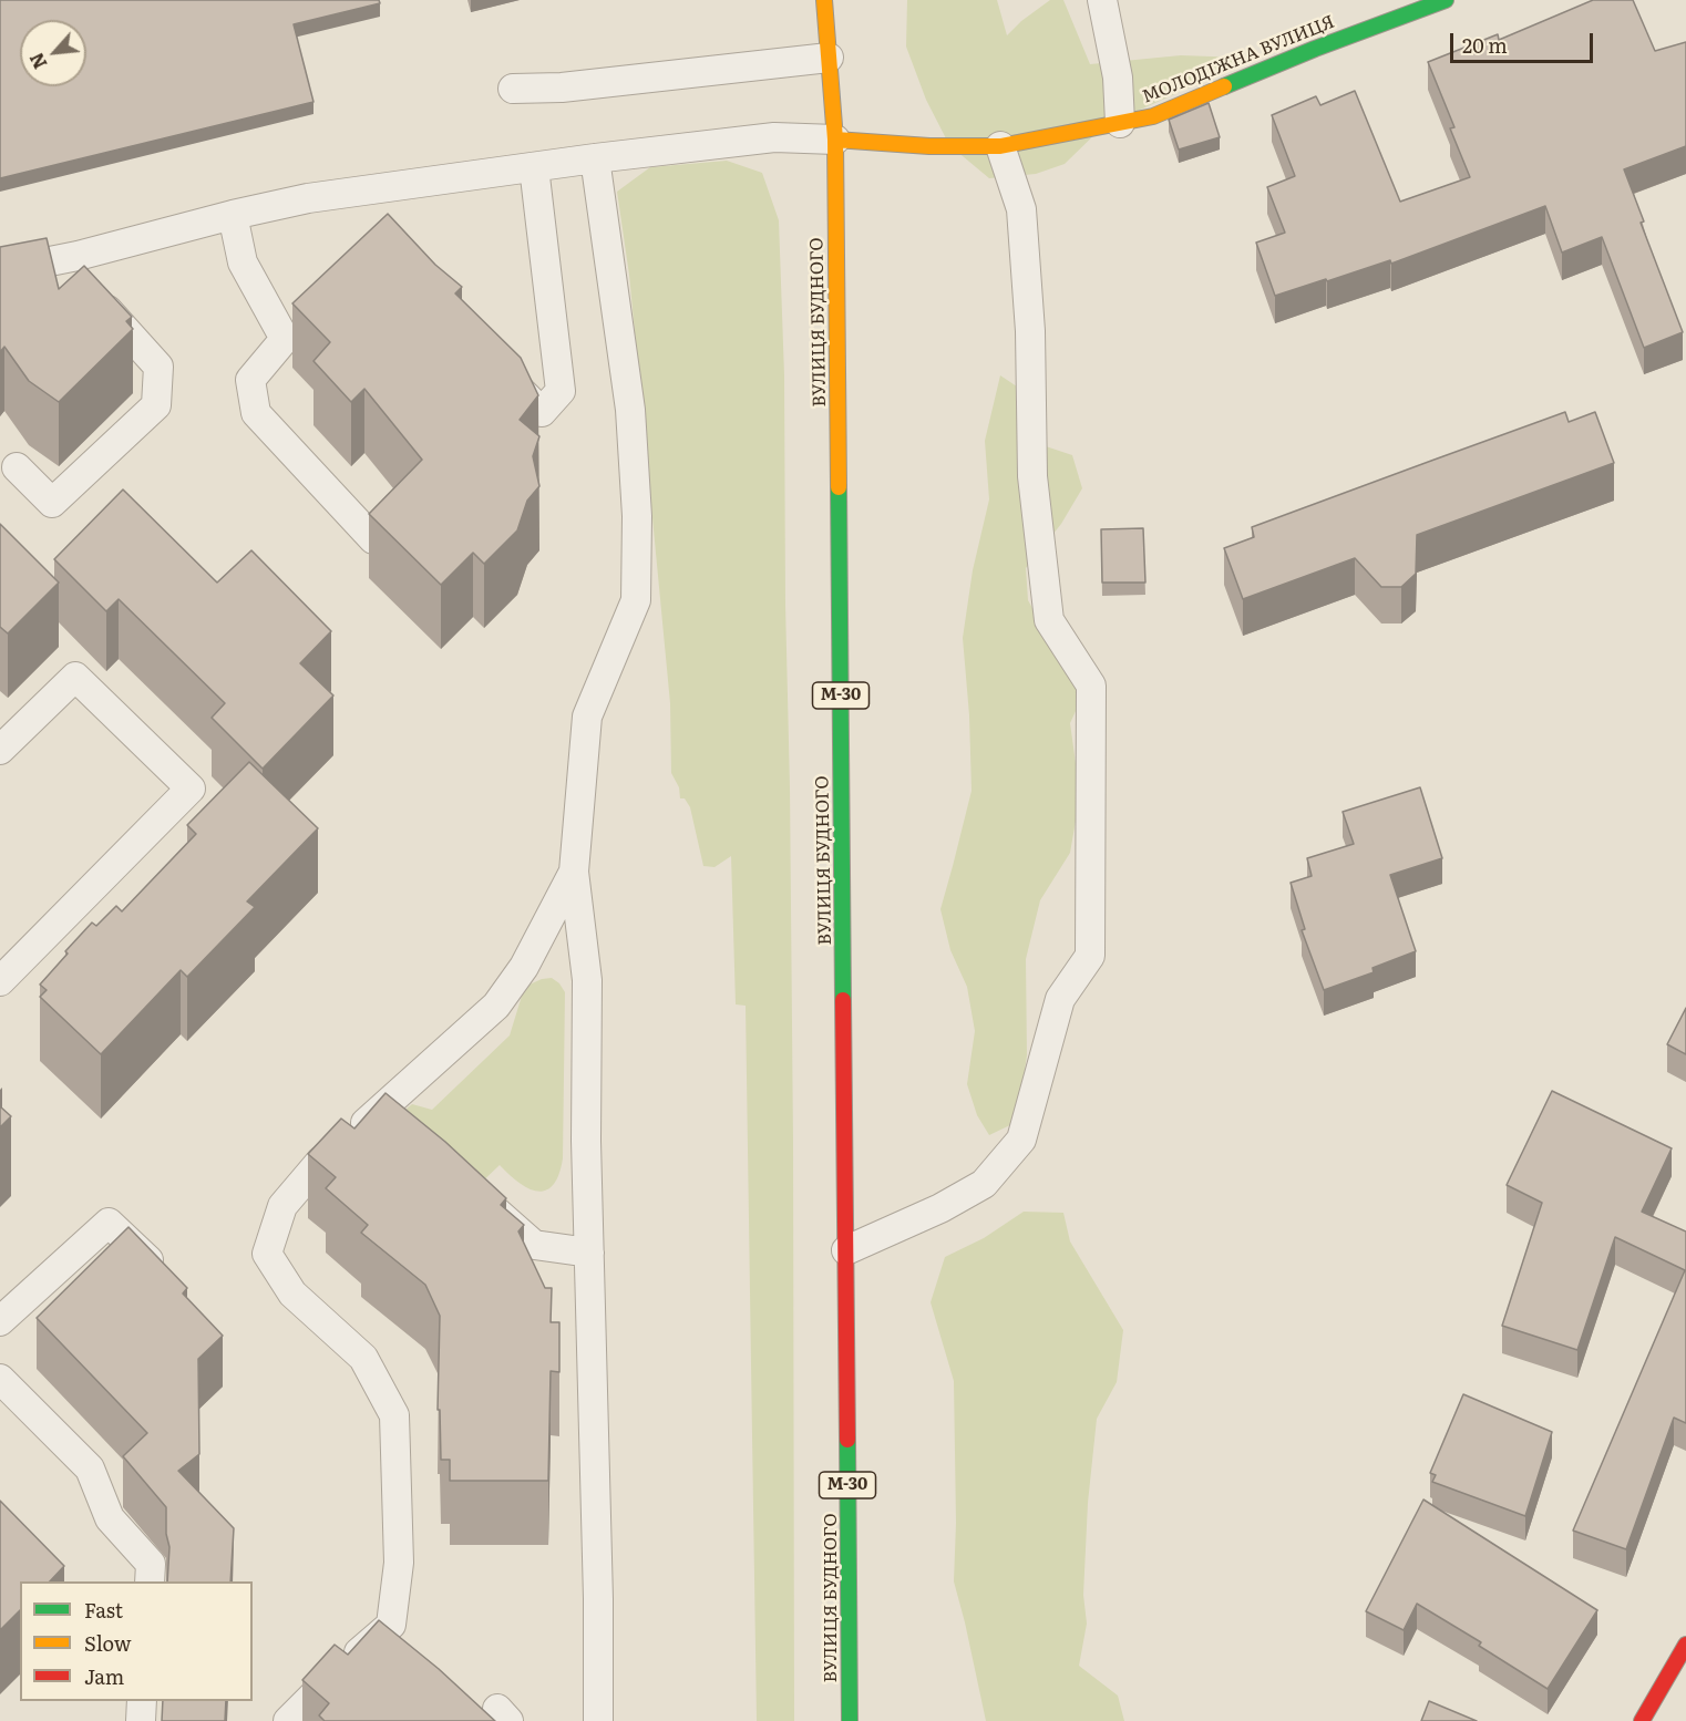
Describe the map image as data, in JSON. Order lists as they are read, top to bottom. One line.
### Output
{"streets":{"main road":["МОЛОДІЖНА ВУЛИЦЯ","ВУЛИЦЯ БУДНОГО","М-30"]},"crossings":[["МОЛОДІЖНА ВУЛИЦЯ","ВУЛИЦЯ БУДНОГО"]],"legend":["Fast","Slow","Jam"],"scale_bar":"20 m","north":"bottom left"}
